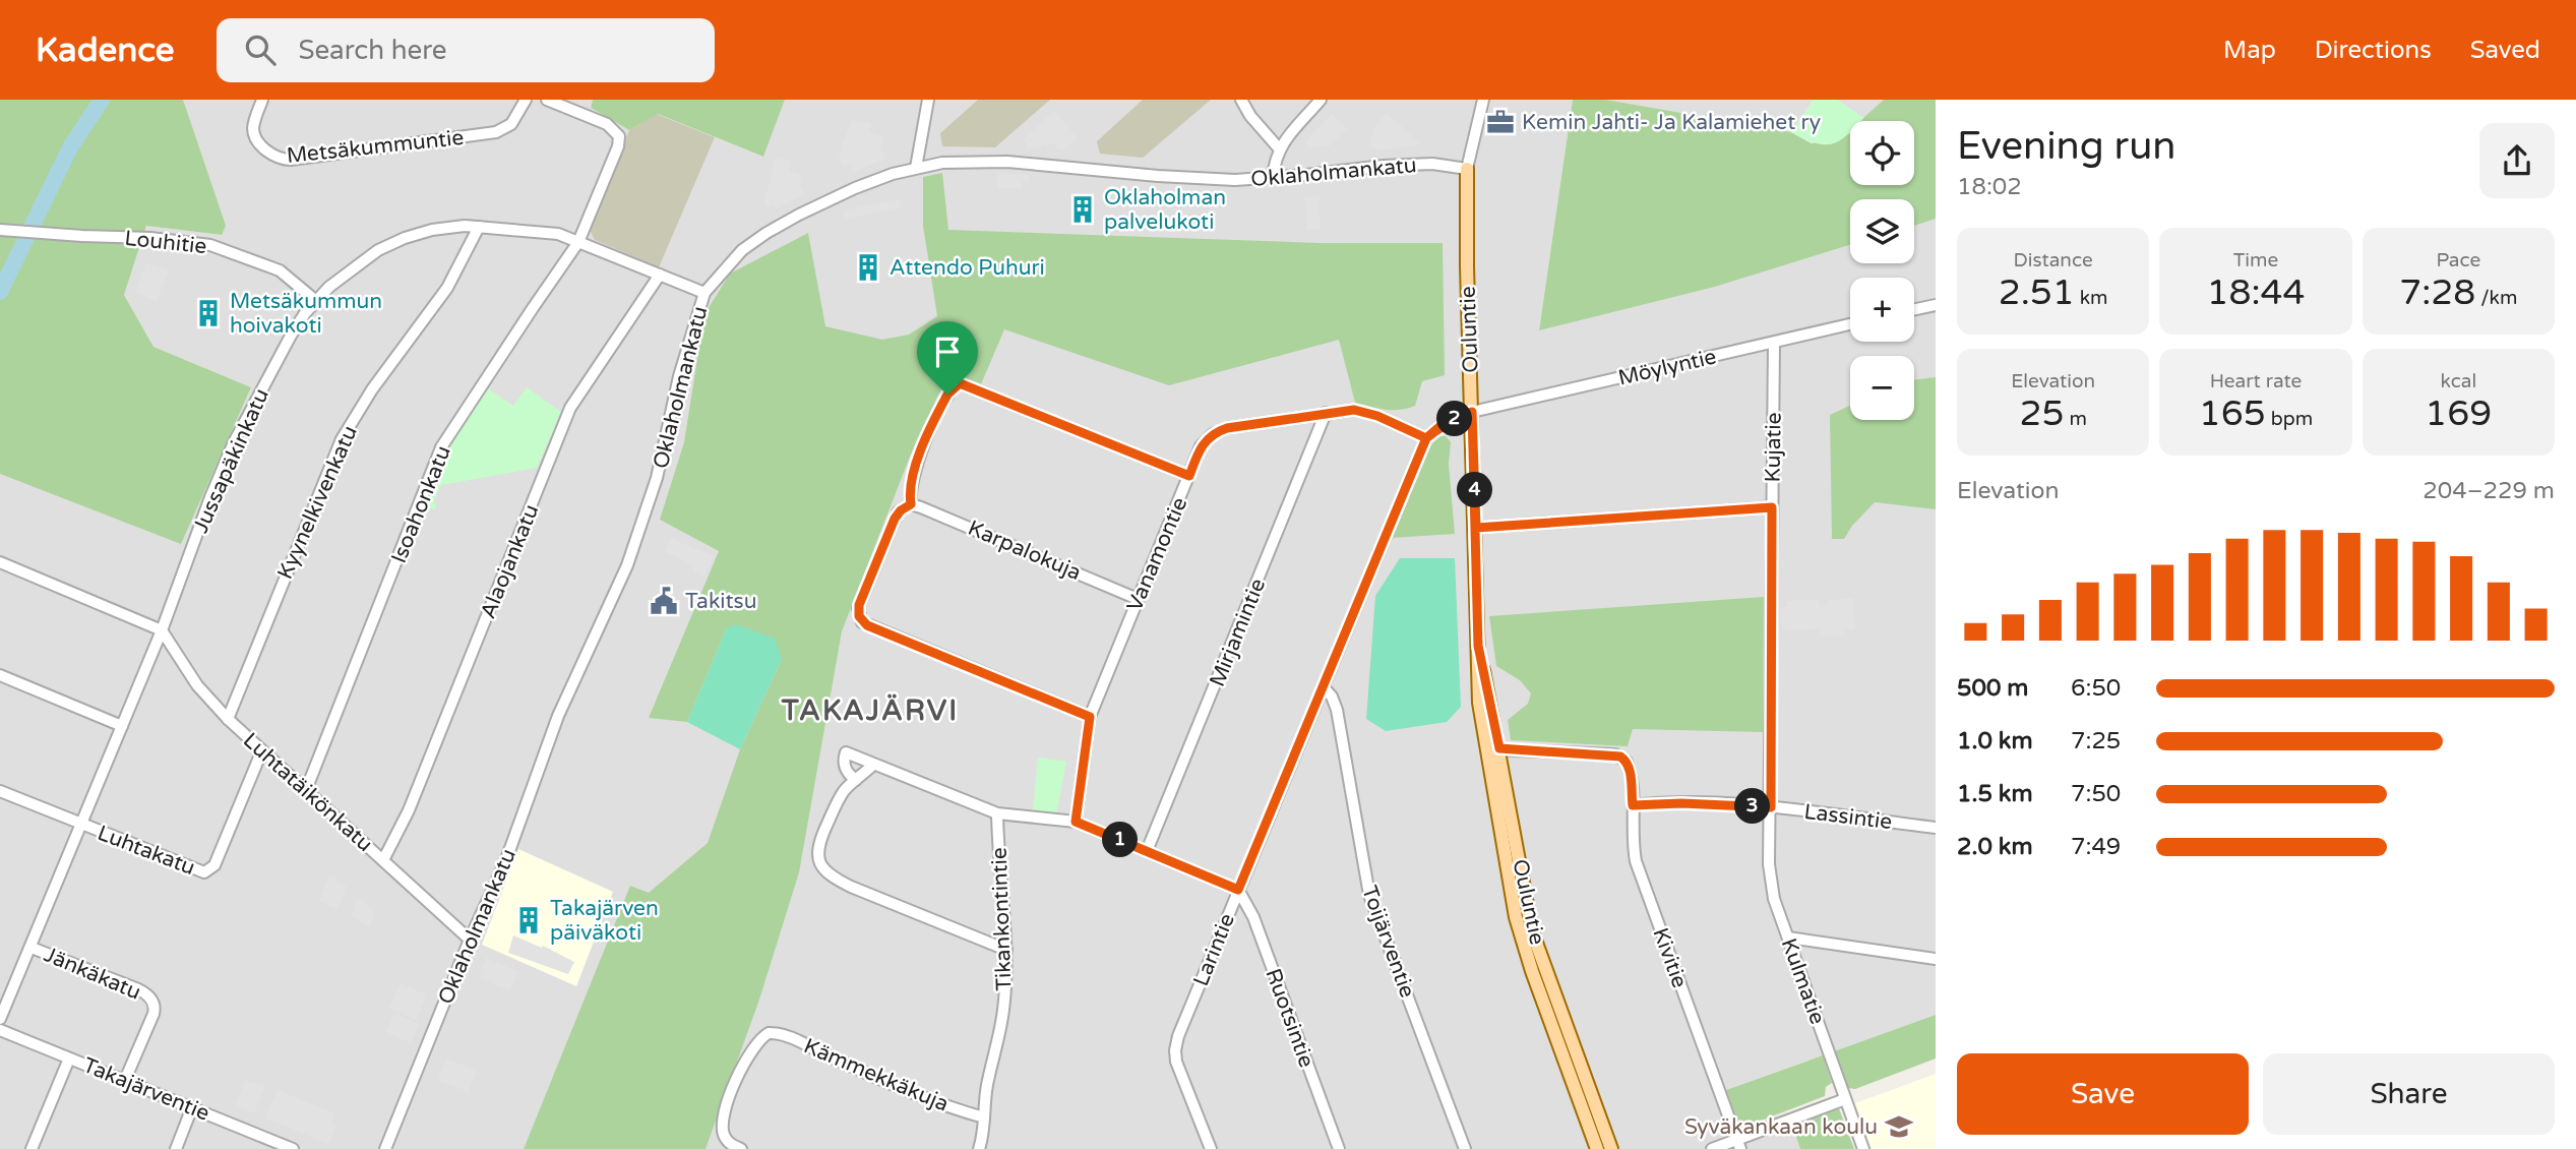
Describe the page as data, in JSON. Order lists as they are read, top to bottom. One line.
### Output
{"streets":{"main road":["Ouluntie"],"street":["Metsäkummuntie","Oklaholmankatu","Louhitie","Möylyntie","Kujatie","Jussapäkinkatu","Kyynelkivenkatu","Isoahonkatu","Karpalokuja","Vanamontie","Alaojankatu","Mirjamintie","Luhtatäikönkatu","Lassintie","Luhtakatu","Tikankontintie","Toijärventie","Larintie","Kivitie","Jänkäkatu","Kulmatie","Ruotsintie","Kämmekkäkuja","Takajärventie"]},"crossings":[["Oklaholmankatu","Ouluntie"],["Oklaholmankatu","Jussapäkinkatu"],["Oklaholmankatu","Luhtatäikönkatu"],["Louhitie","Jussapäkinkatu"],["Ouluntie","Möylyntie"],["Ouluntie","Kivitie"],["Möylyntie","Kujatie"],["Kujatie","Lassintie"],["Kujatie","Kulmatie"],["Jussapäkinkatu","Kyynelkivenkatu"],["Jussapäkinkatu","Isoahonkatu"],["Jussapäkinkatu","Alaojankatu"],["Jussapäkinkatu","Luhtatäikönkatu"],["Jussapäkinkatu","Luhtakatu"],["Jussapäkinkatu","Jänkäkatu"],["Kyynelkivenkatu","Luhtatäikönkatu"],["Isoahonkatu","Luhtatäikönkatu"],["Karpalokuja","Vanamontie"],["Vanamontie","Mirjamintie"],["Vanamontie","Tikankontintie"],["Vanamontie","Larintie"],["Alaojankatu","Luhtatäikönkatu"],["Mirjamintie","Tikankontintie"],["Luhtatäikönkatu","Luhtakatu"],["Lassintie","Kivitie"],["Lassintie","Kulmatie"],["Tikankontintie","Larintie"],["Tikankontintie","Ruotsintie"],["Tikankontintie","Kämmekkäkuja"],["Toijärventie","Larintie"],["Larintie","Ruotsintie"],["Jänkäkatu","Takajärventie"]],"districts":["TAKAJÄRVI"],"places":{"office":["Kemin Jahti- Ja Kalamiehet ry"],"building":["Oklaholman palvelukoti","Attendo Puhuri","Metsäkummun hoivakoti","Takajärven päiväkoti"],"public building":["Takitsu"],"school or university":["Syväkankaan koulu"]},"page":{"header":"Kadence","search":"Search here","nav":["Map","Directions","Saved"],"heading":["Evening run","18:02"],"map_buttons":["+","−"],"stats":[["Distance","2.51 km"],["Time","18:44"],["Pace","7:28 /km"],["Elevation","25 m"],["Heart rate","165 bpm"],["kcal","169"]],"pins":["2","4","3","1"],"chart":["Elevation","204–229 m"],"list":[{"name":"500 m","note":"6:50"},{"name":"1.0 km","note":"7:25"},{"name":"1.5 km","note":"7:50"},{"name":"2.0 km","note":"7:49"}],"buttons":["Save","Share"]}}
